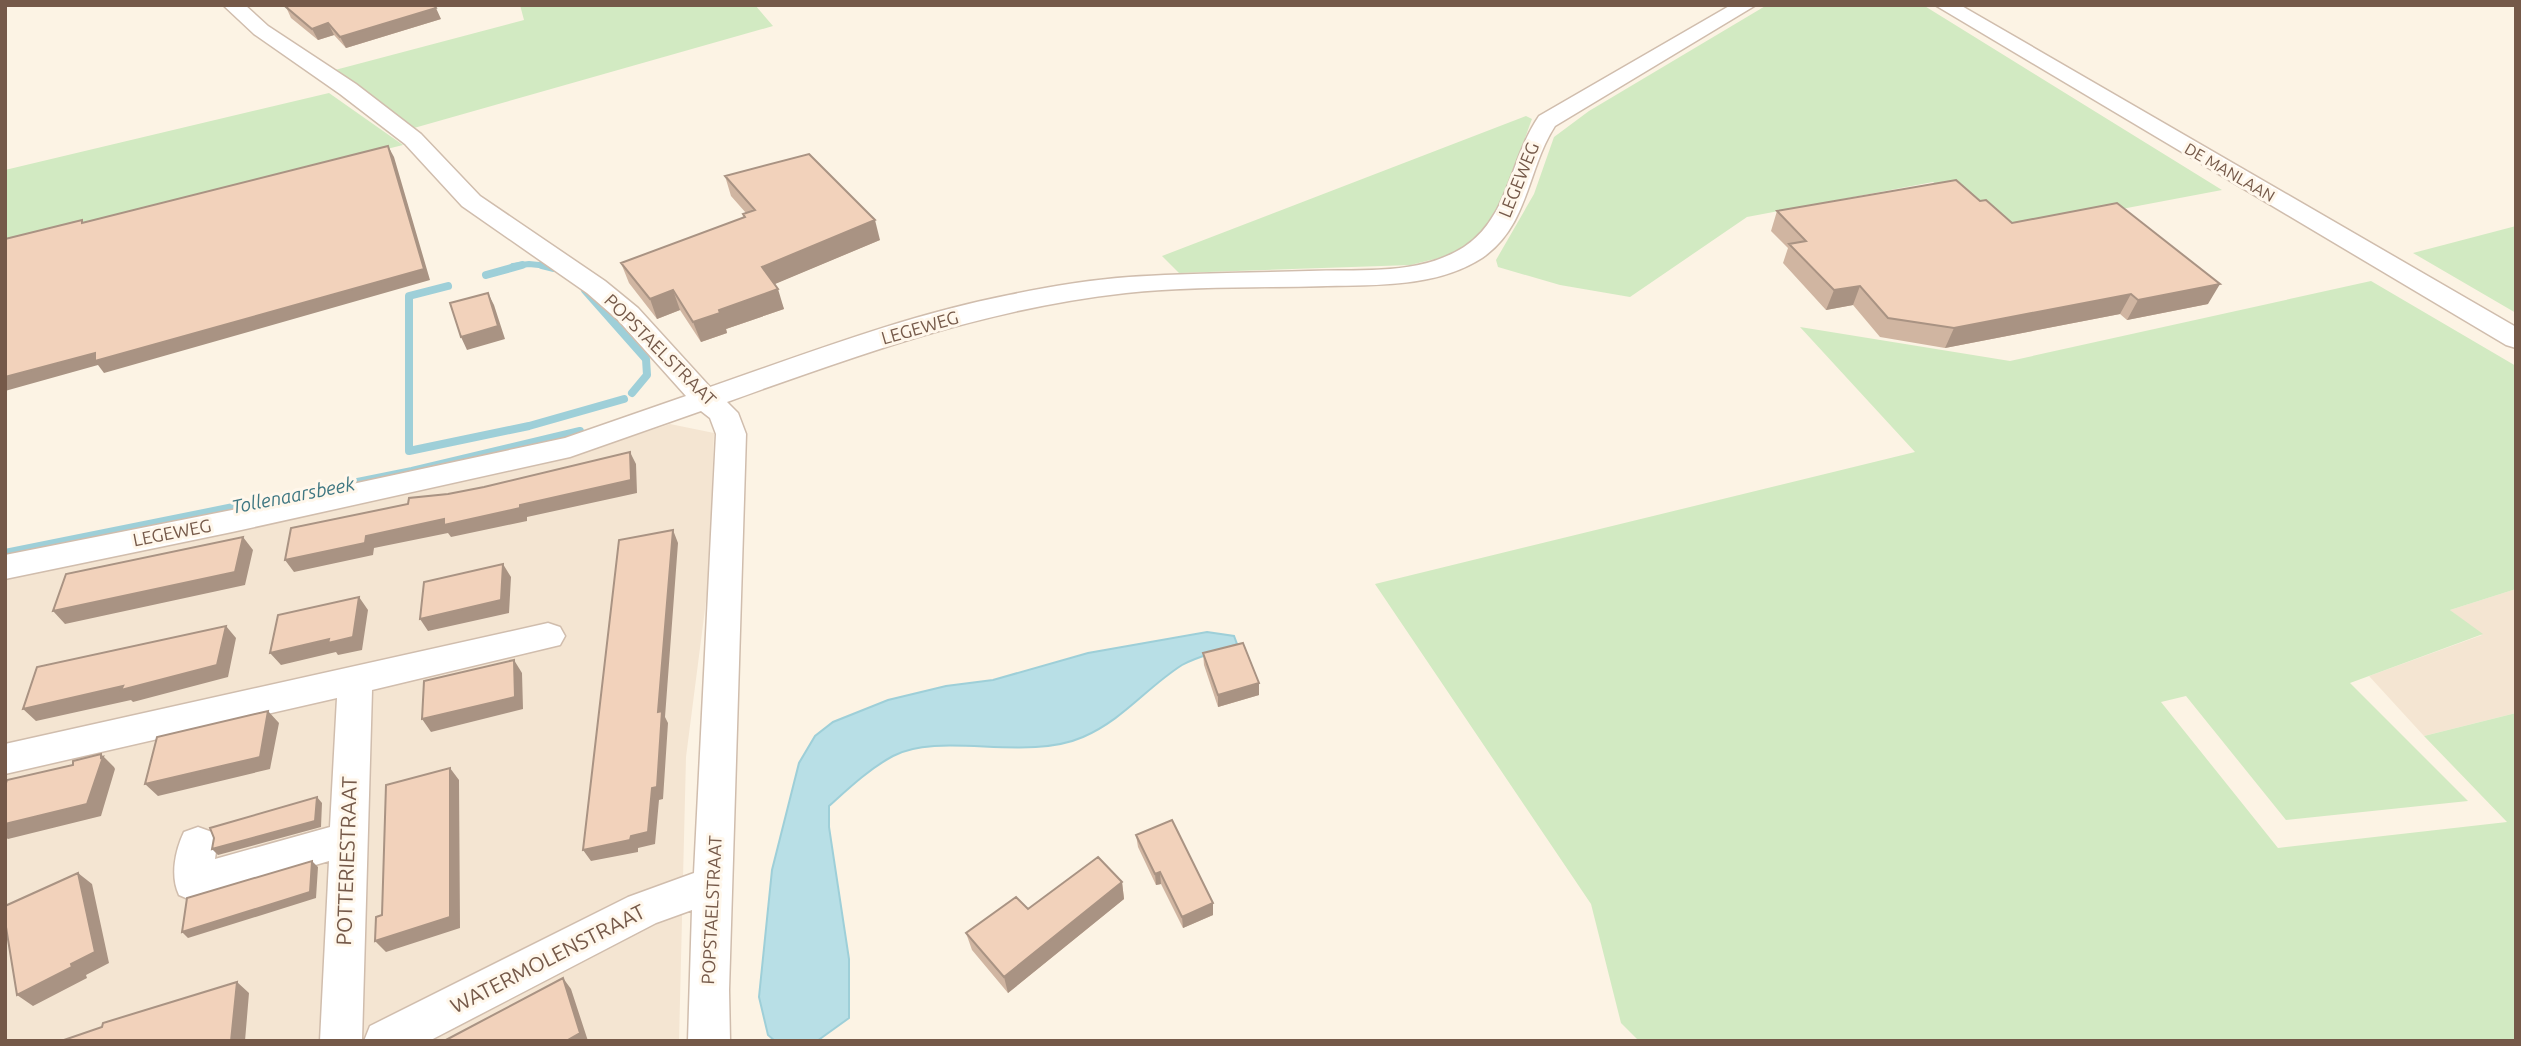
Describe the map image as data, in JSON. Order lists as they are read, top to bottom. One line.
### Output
{"streets":{"street":["DE MANLAAN","LEGEWEG","POPSTAELSTRAAT","POTTERIESTRAAT","WATERMOLENSTRAAT"]},"crossings":[["LEGEWEG","POPSTAELSTRAAT"],["POPSTAELSTRAAT","WATERMOLENSTRAAT"]],"water":["Tollenaarsbeek"]}
